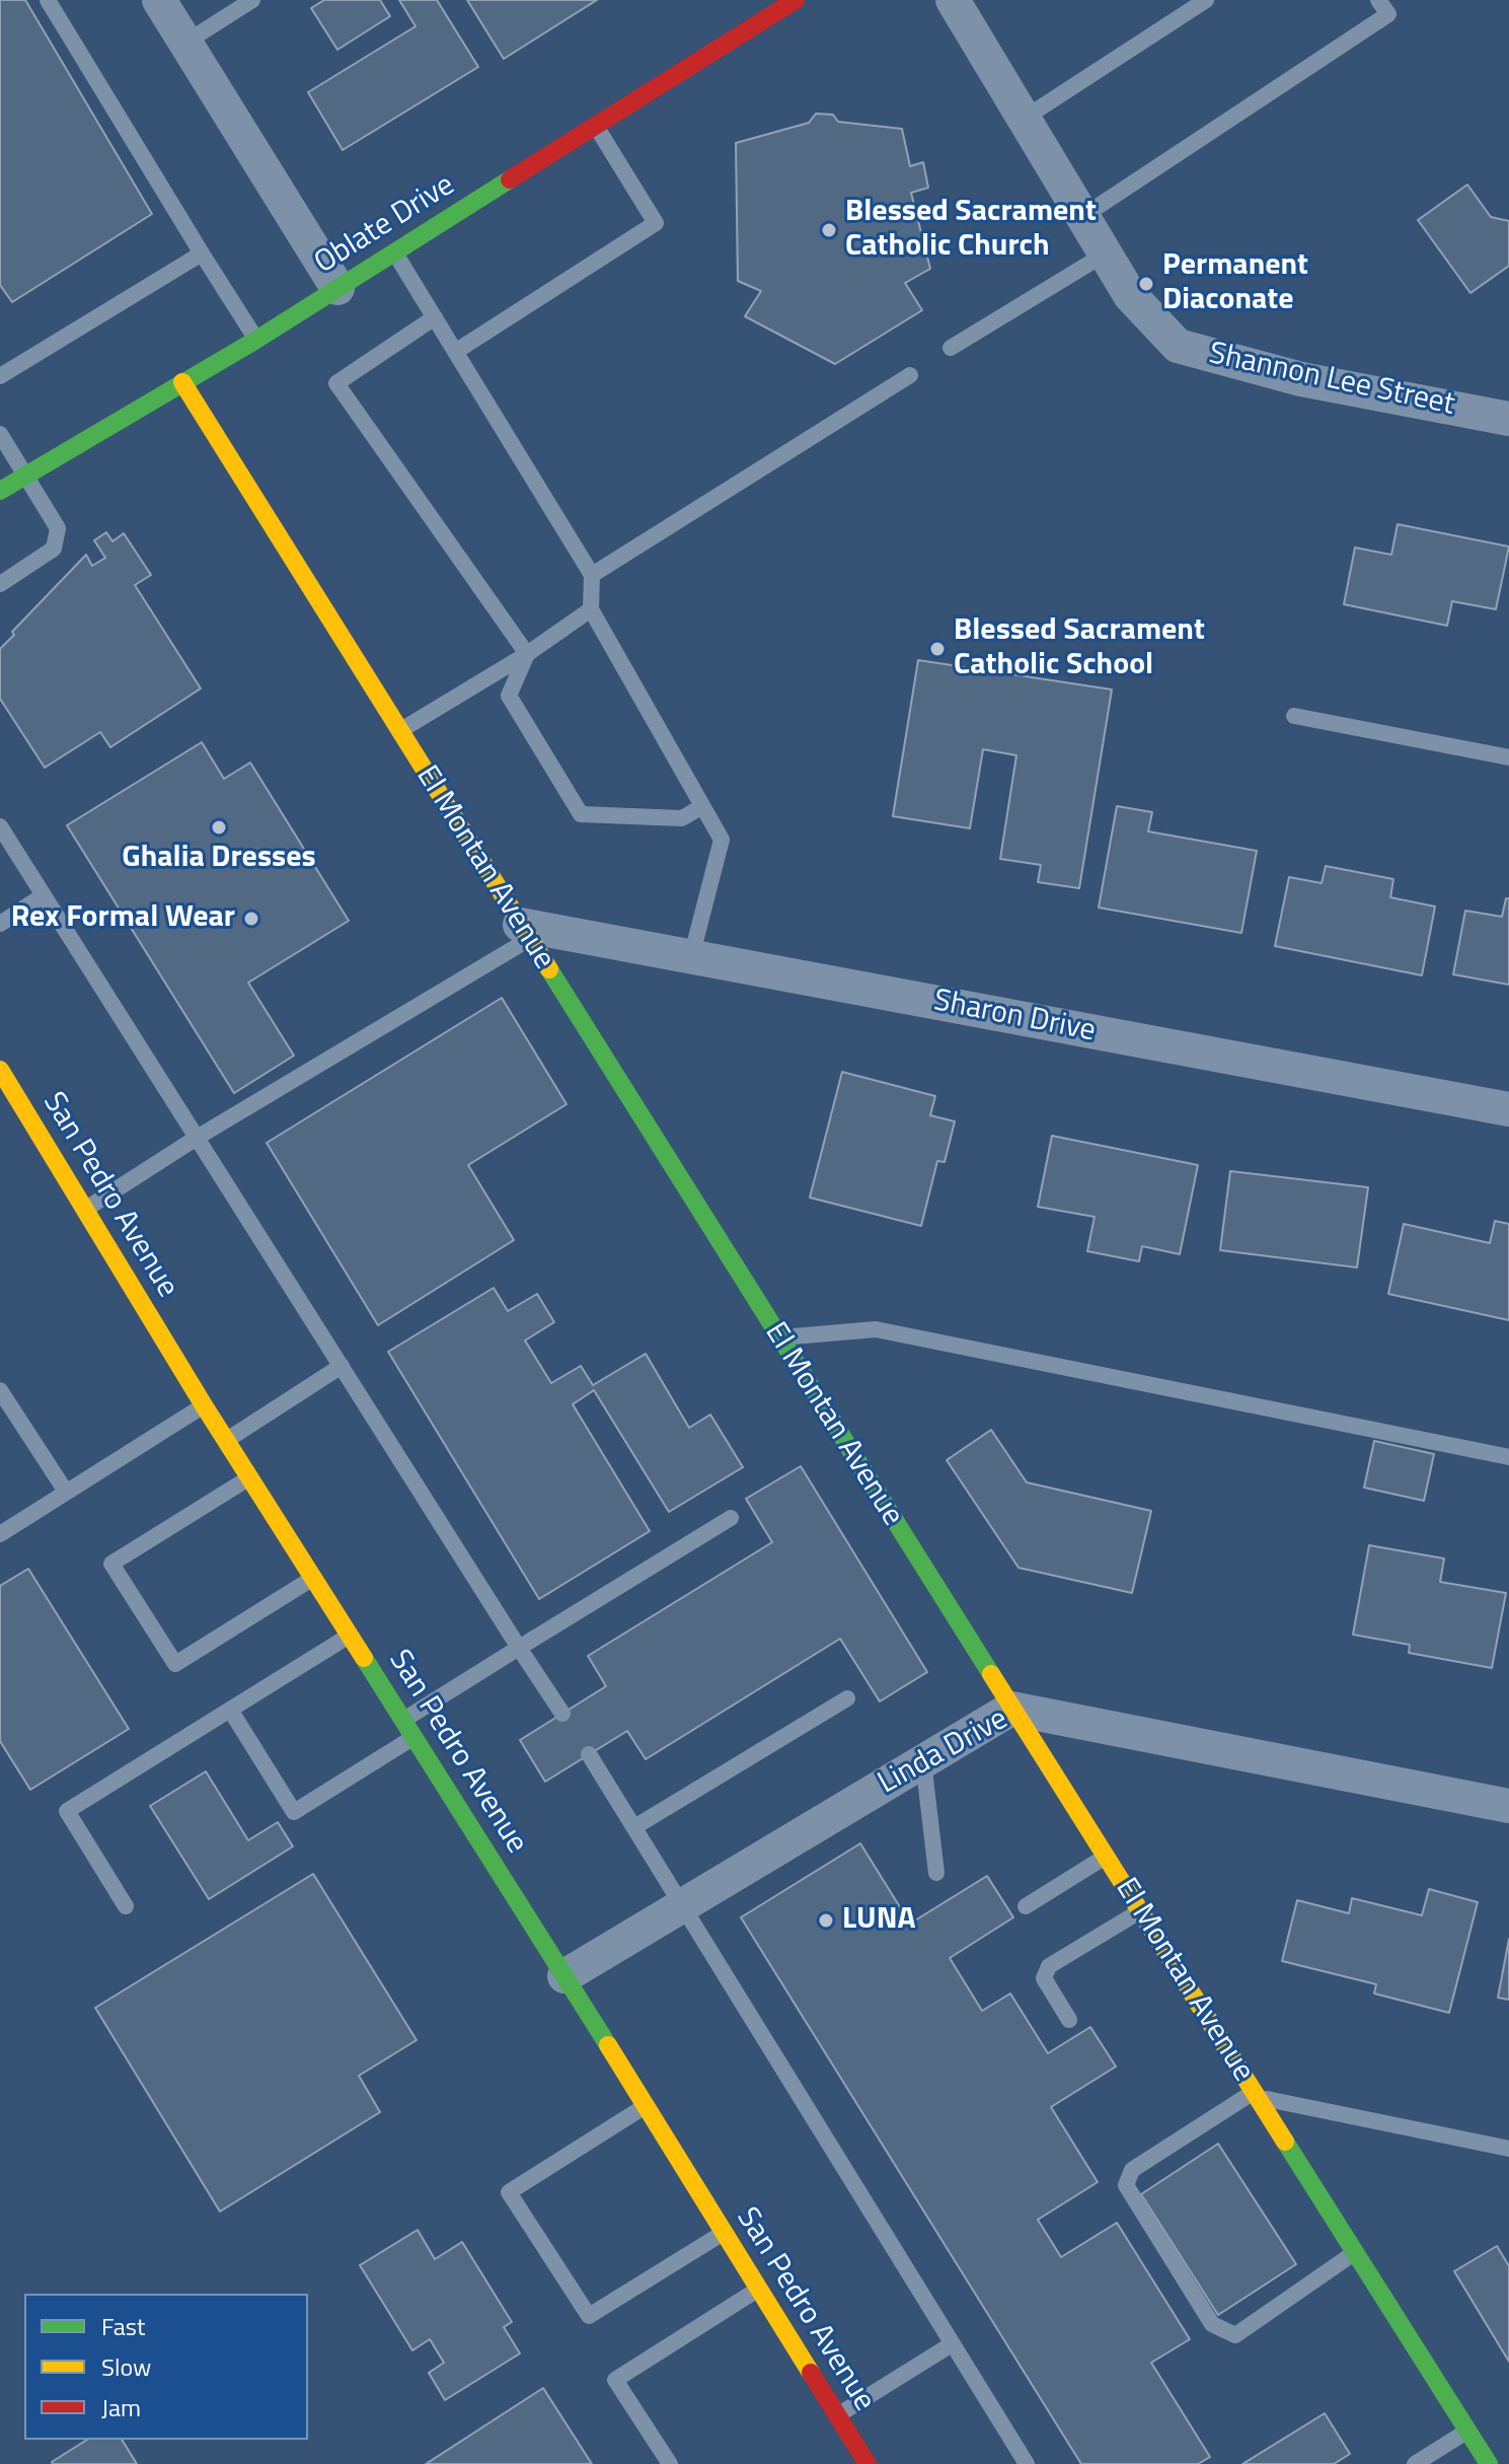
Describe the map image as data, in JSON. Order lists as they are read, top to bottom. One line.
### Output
{"streets":{"street":["Oblate Drive","Shannon Lee Street","El Montan Avenue","Sharon Drive","San Pedro Avenue","Linda Drive"]},"crossings":[["Oblate Drive","El Montan Avenue"],["El Montan Avenue","Sharon Drive"],["El Montan Avenue","Linda Drive"],["San Pedro Avenue","Linda Drive"]],"places":["Blessed Sacrament Catholic Church","Permanent Diaconate","Blessed Sacrament Catholic School","Ghalia Dresses","Rex Formal Wear","LUNA"],"legend":["Fast","Slow","Jam"]}
